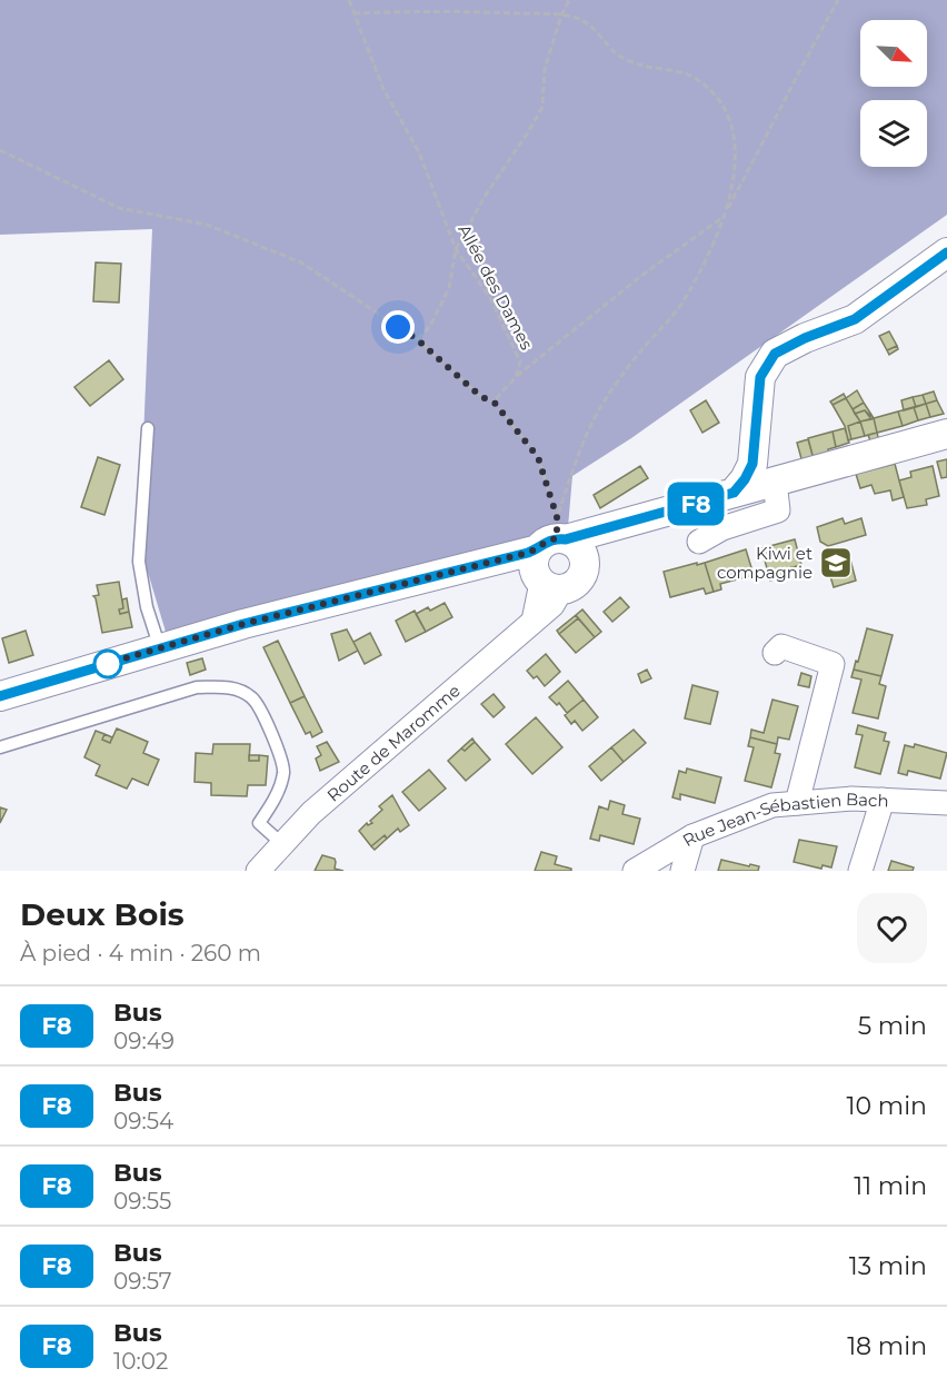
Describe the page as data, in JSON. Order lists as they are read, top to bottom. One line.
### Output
{"streets":{"street":["Route de Maromme","Rue Jean-Sébastien Bach"],"path":["Allée des Dames"]},"places":{"school or university":["Kiwi et compagnie"]},"lines":["bus line F8"],"north":"bottom right","page":{"on_map":"F8","heading":["Deux Bois","À pied · 4 min · 260 m"],"list":[{"mark":"F8","name":"Bus","note":"09:49","value":"5 min"},{"mark":"F8","name":"Bus","note":"09:54","value":"10 min"},{"mark":"F8","name":"Bus","note":"09:55","value":"11 min"},{"mark":"F8","name":"Bus","note":"09:57","value":"13 min"},{"mark":"F8","name":"Bus","note":"10:02","value":"18 min"}]}}
